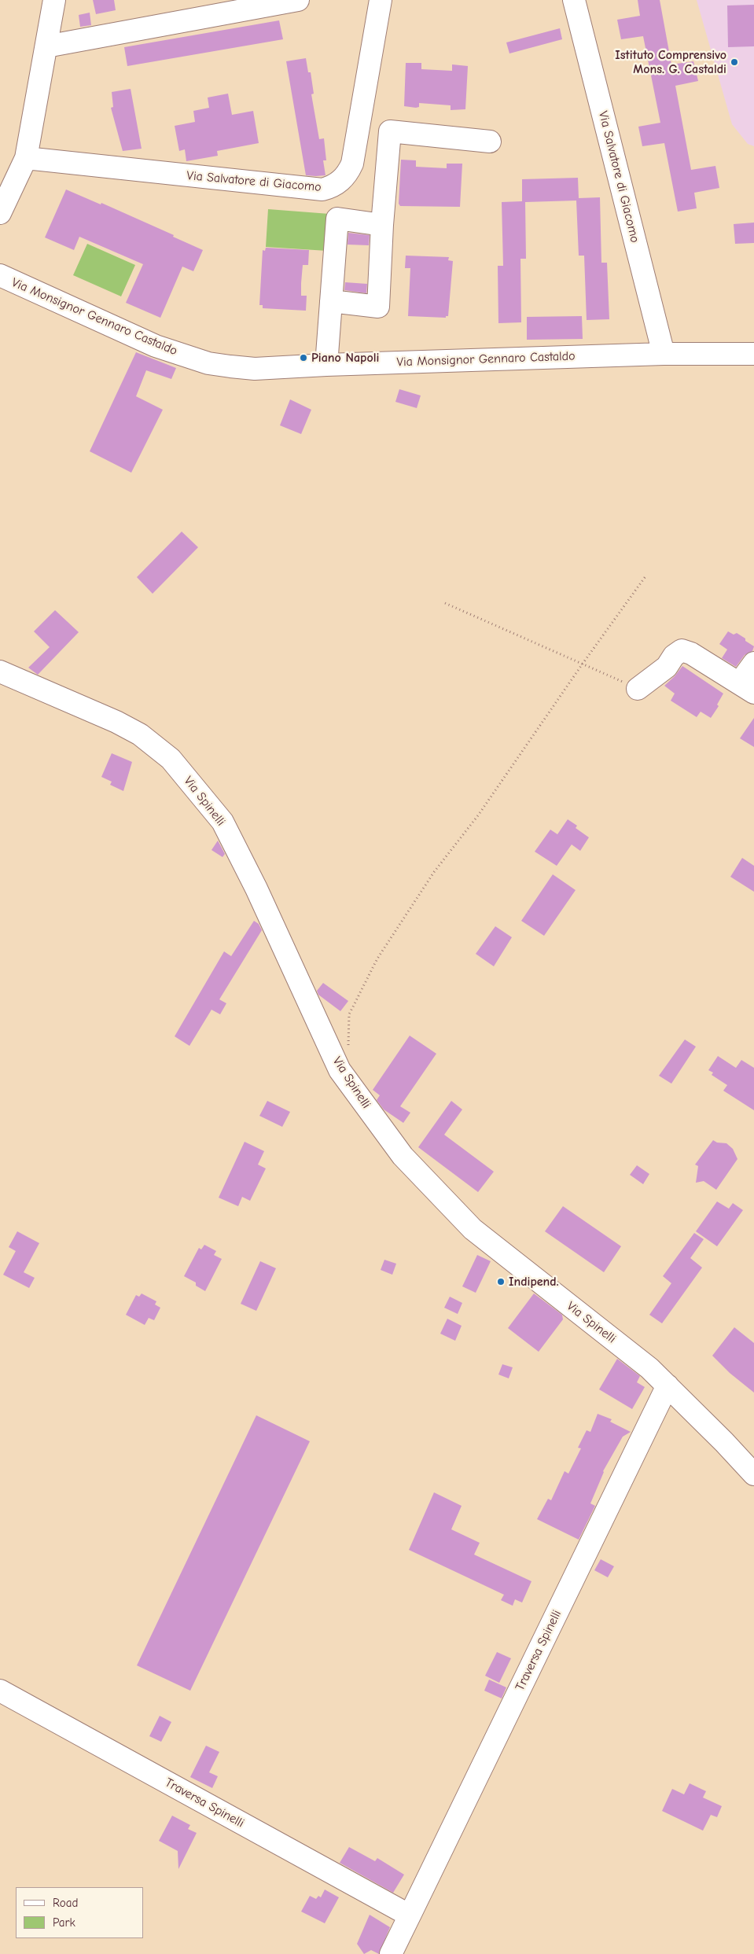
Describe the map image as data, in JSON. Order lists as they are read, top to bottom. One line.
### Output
{"streets":{"street":["Via Salvatore di Giacomo","Via Monsignor Gennaro Castaldo","Via Spinelli","Traversa Spinelli"]},"crossings":[["Via Salvatore di Giacomo","Via Monsignor Gennaro Castaldo"],["Via Spinelli","Traversa Spinelli"]],"places":["Istituto Comprensivo Mons. G. Castaldi","Piano Napoli","Indipend."],"legend":["Road","Park"]}
